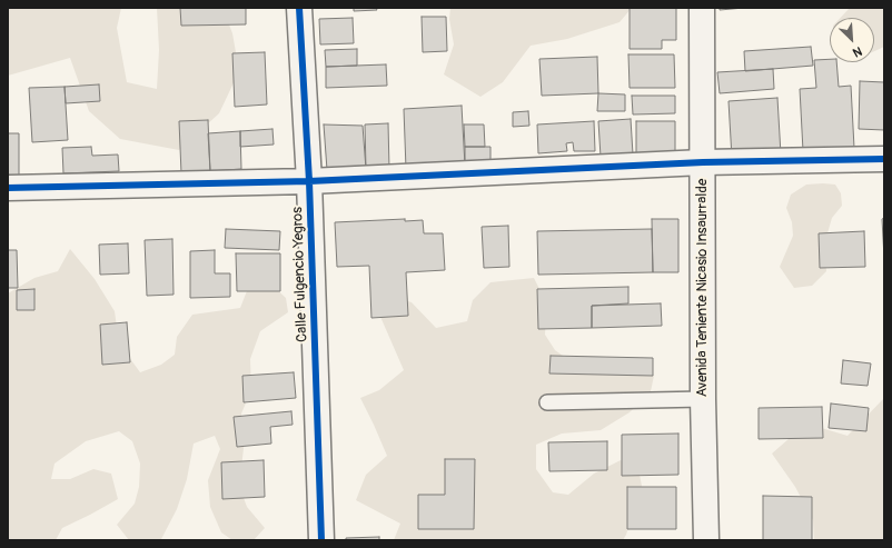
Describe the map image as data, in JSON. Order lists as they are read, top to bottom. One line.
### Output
{"streets":{"street":["Calle Fulgencio Yegros","Avenida Teniente Nicasio Insaurralde"]},"north":"bottom right"}
